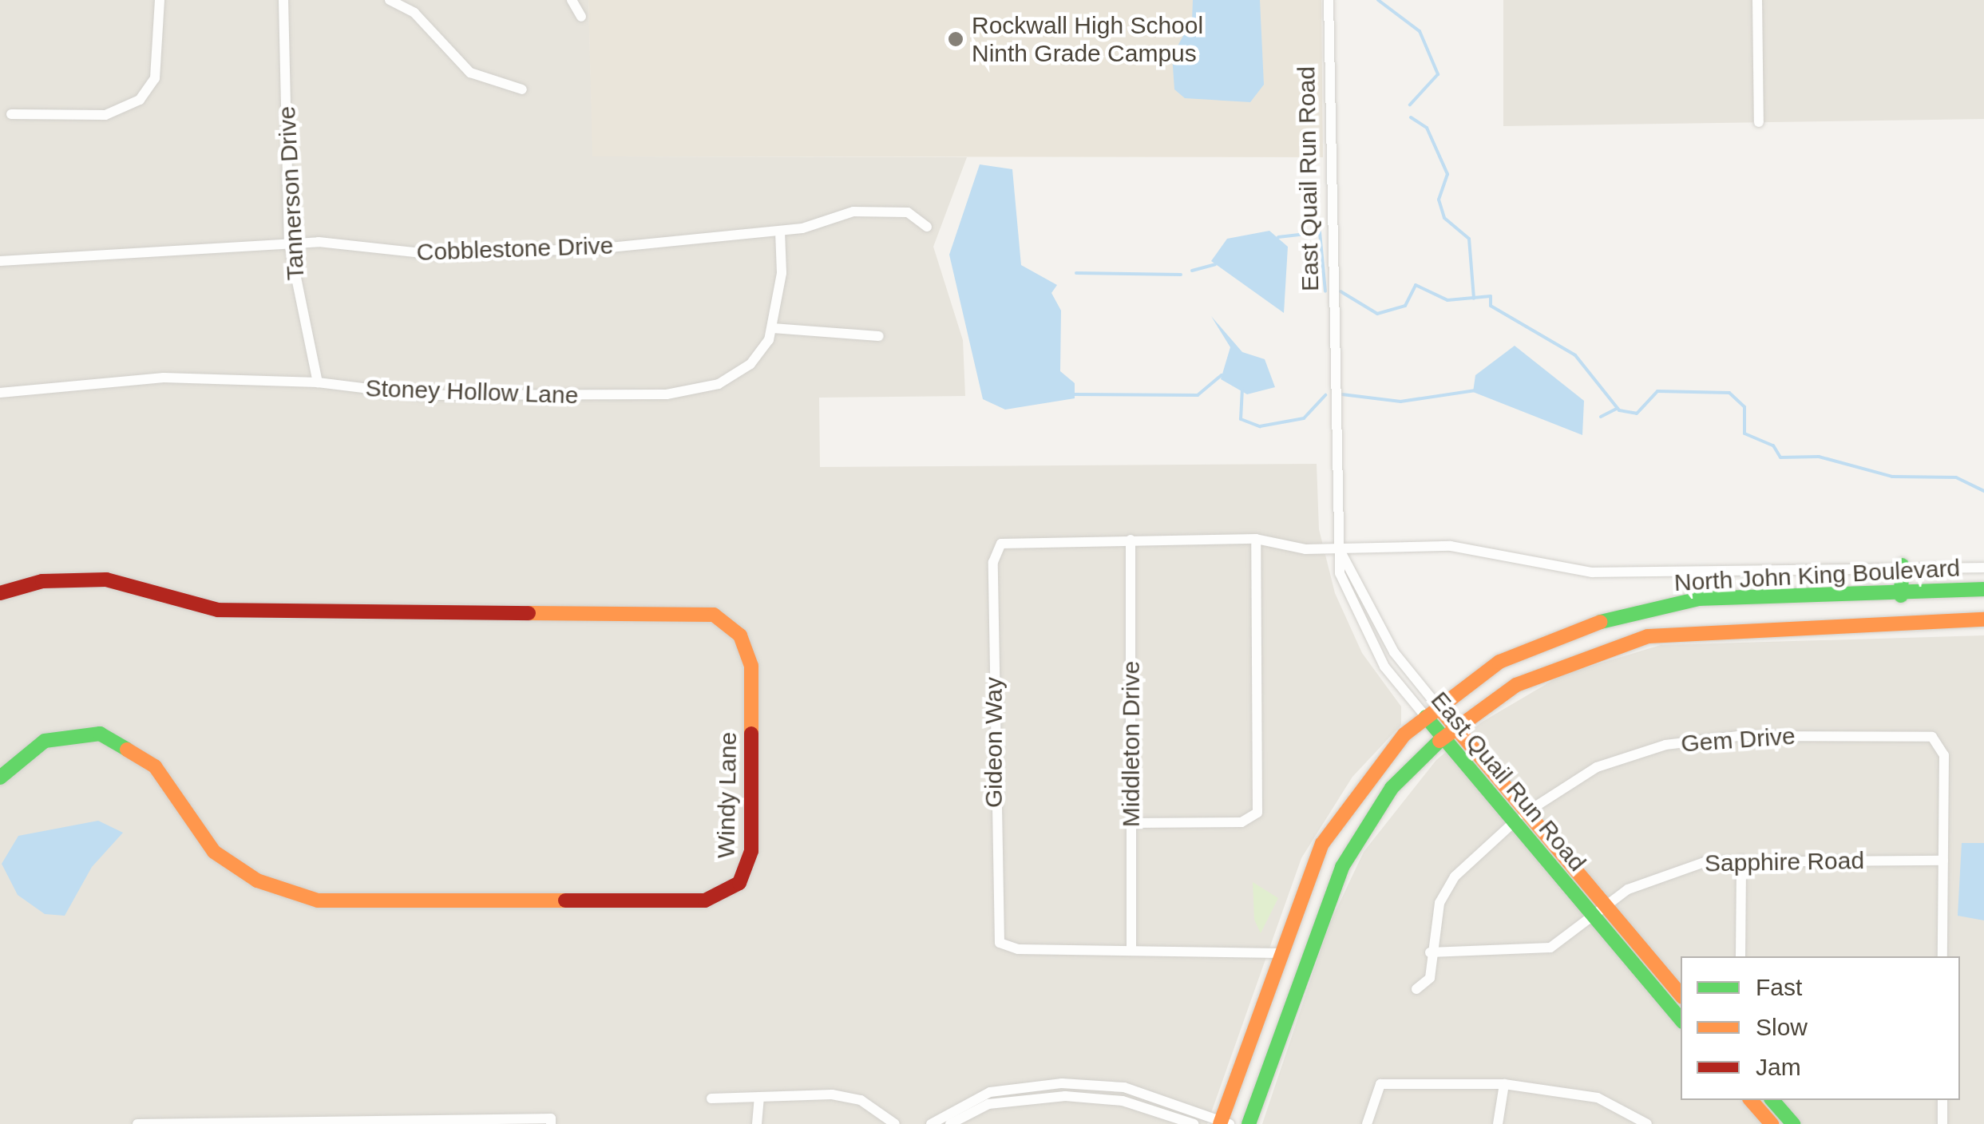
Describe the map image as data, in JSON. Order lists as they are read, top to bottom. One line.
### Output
{"streets":{"street":["East Quail Run Road","Tannerson Drive","Cobblestone Drive","Stoney Hollow Lane","North John King Boulevard","Gem Drive","Gideon Way","Middleton Drive","Windy Lane","Sapphire Road"]},"crossings":[["East Quail Run Road","North John King Boulevard"],["East Quail Run Road","Gem Drive"],["East Quail Run Road","Sapphire Road"],["Tannerson Drive","Cobblestone Drive"],["Tannerson Drive","Stoney Hollow Lane"],["Cobblestone Drive","Stoney Hollow Lane"],["Gem Drive","Sapphire Road"],["Gideon Way","Middleton Drive"]],"places":["Rockwall High School Ninth Grade Campus"],"legend":["Fast","Slow","Jam"]}
